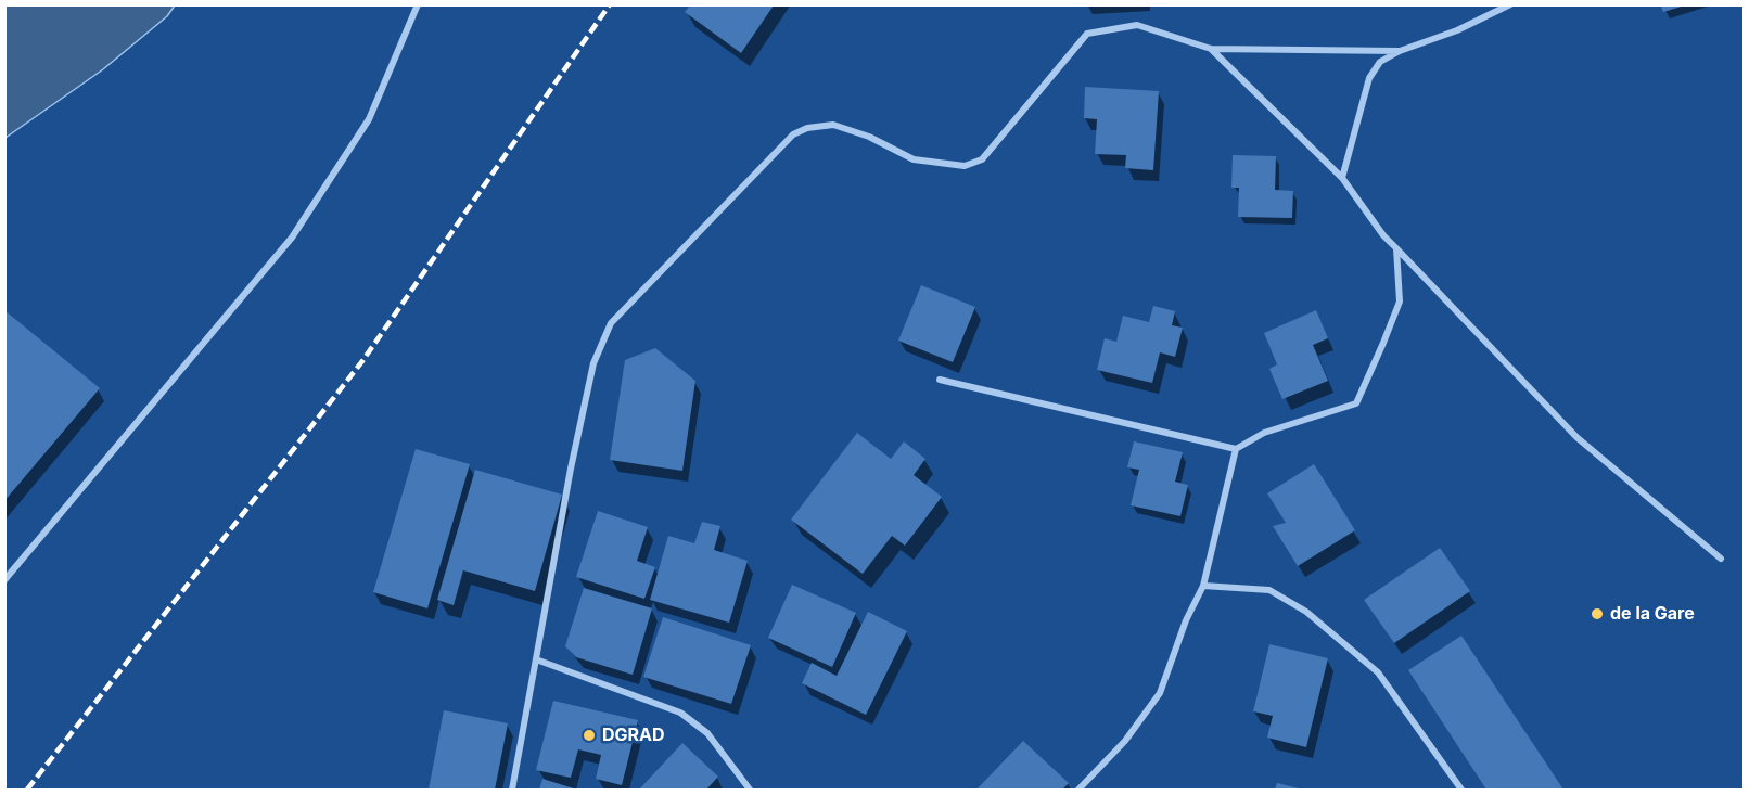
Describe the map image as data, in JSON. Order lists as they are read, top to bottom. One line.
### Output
{"places":["de la Gare","DGRAD"]}
